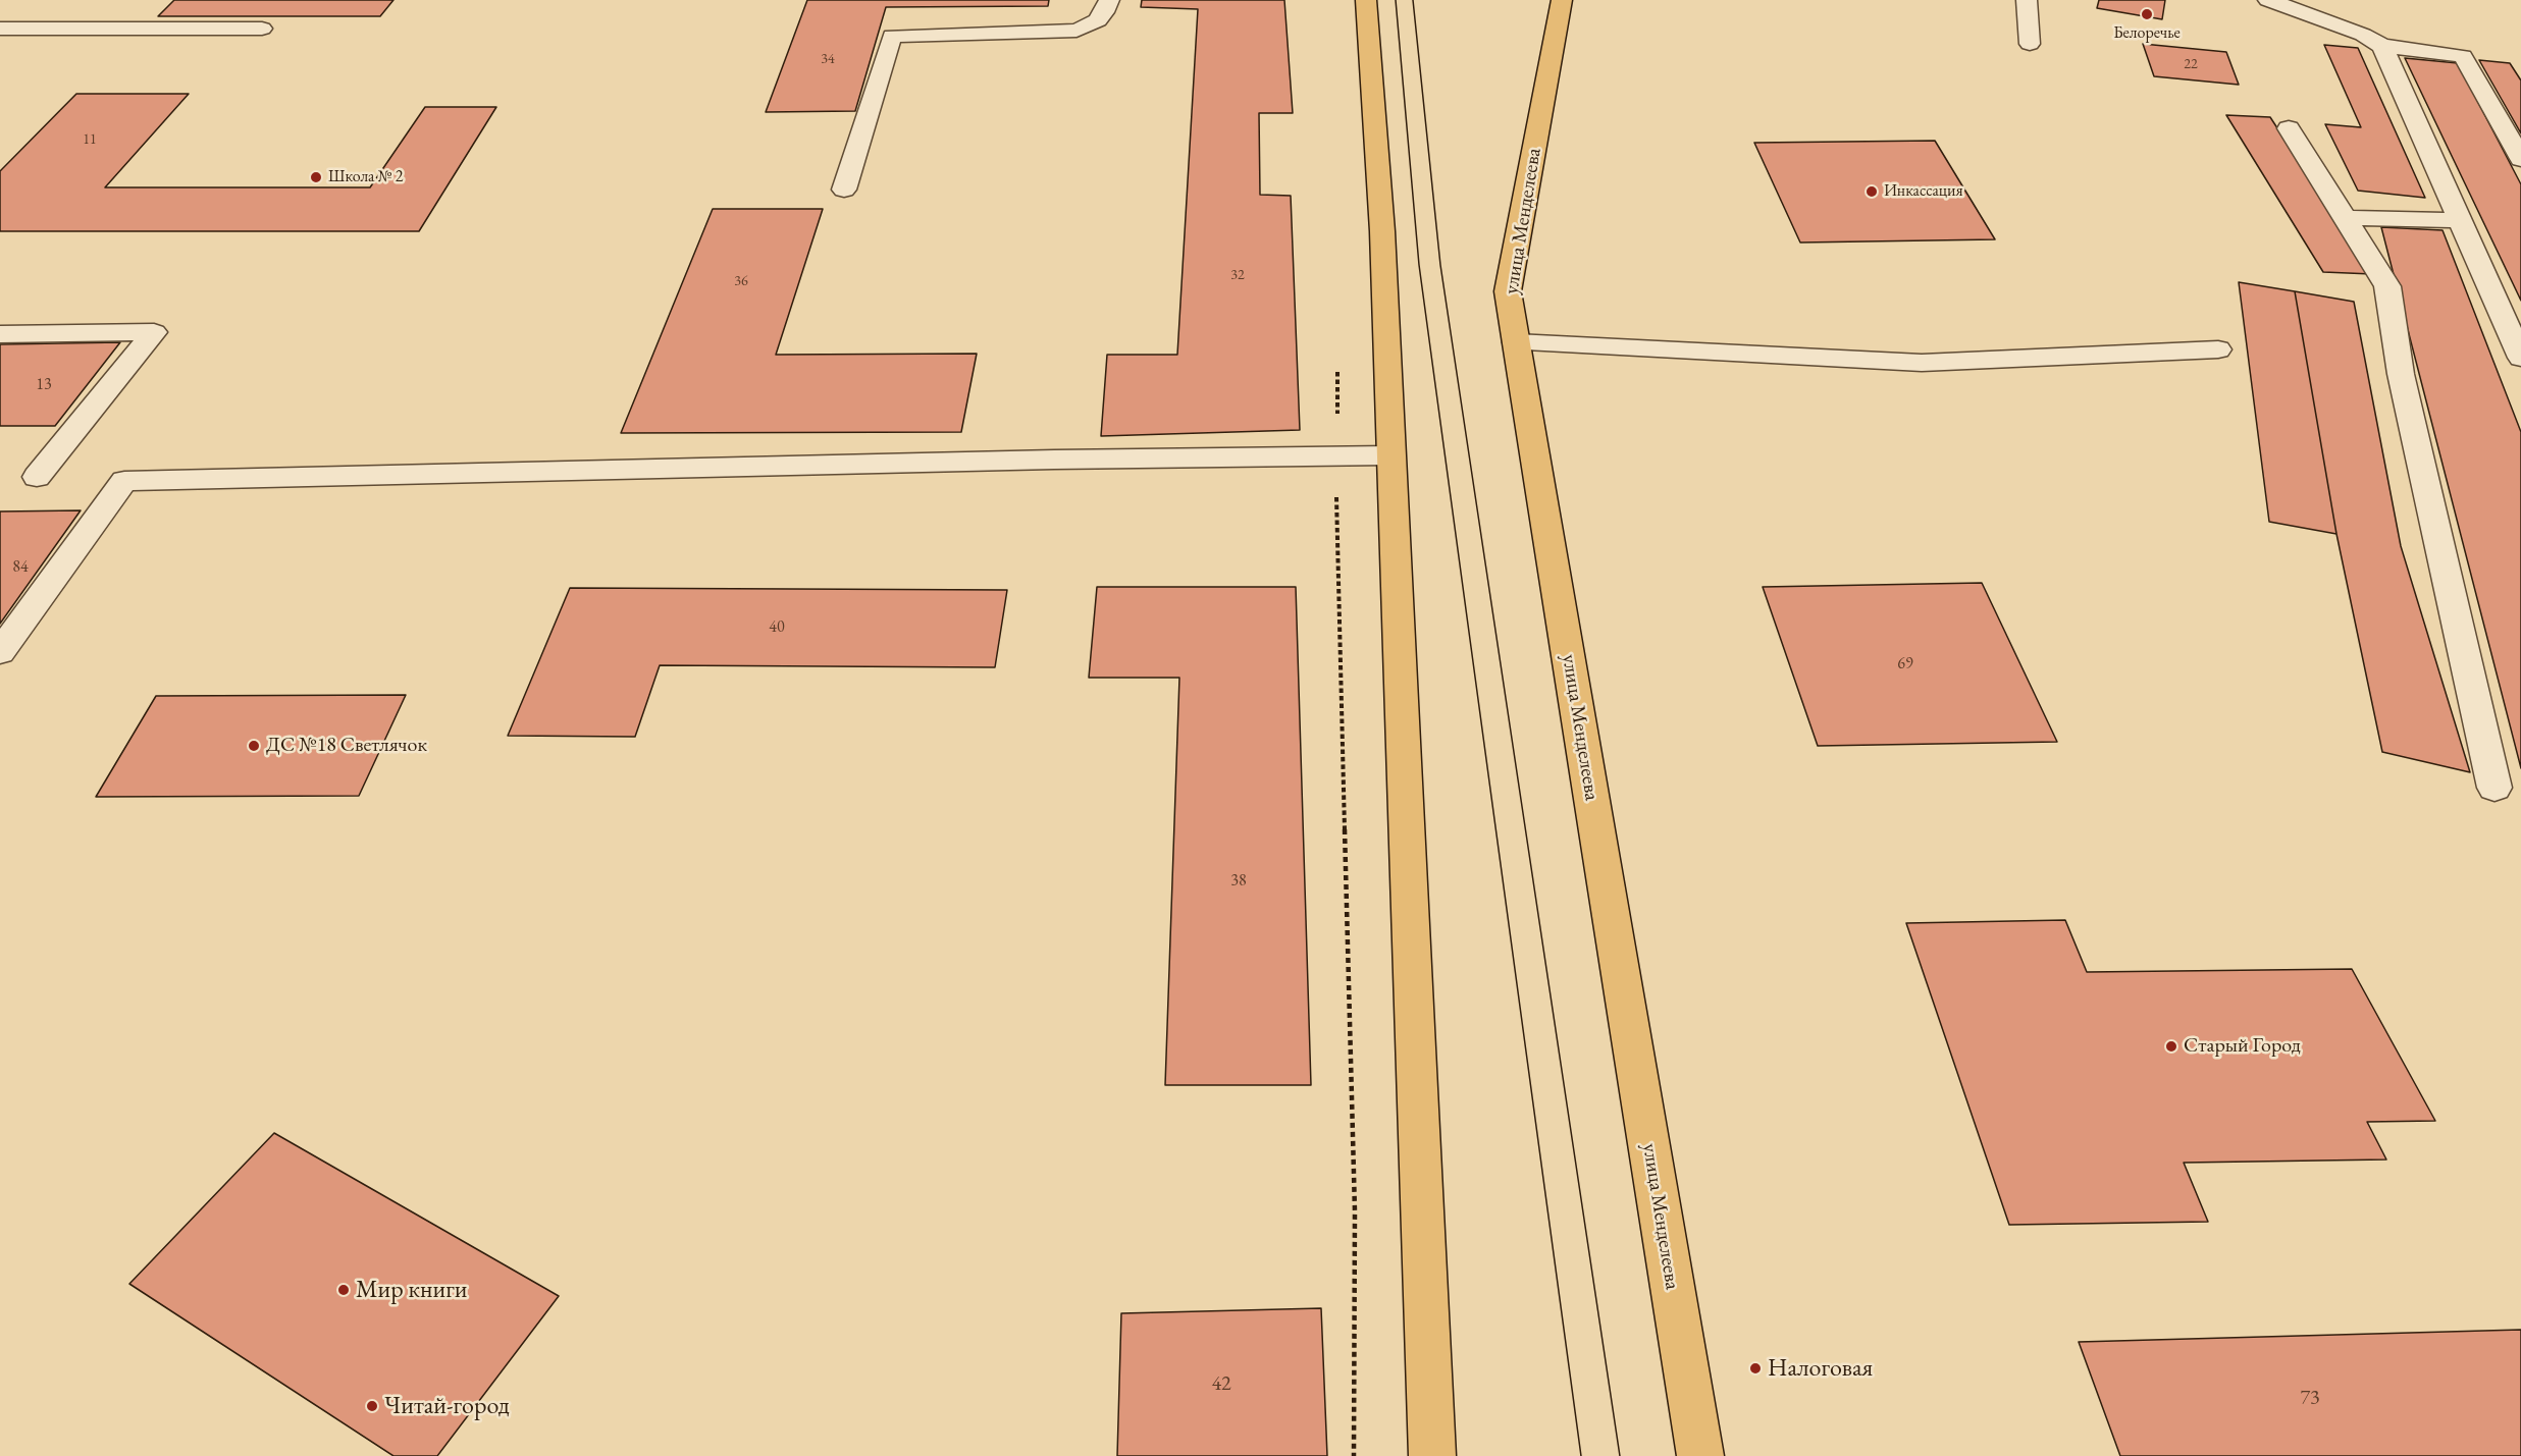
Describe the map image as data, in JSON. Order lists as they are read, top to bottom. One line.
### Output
{"streets":{"main road":["улица Менделеева"]},"places":["Белоречье","Школа № 2","Инкассация","ДС №18 Светлячок","Старый Город","Мир книги","Налоговая","Читай-город"],"house_numbers":["34","22","11","32","36","13","84","40","69","38","42","73"]}
